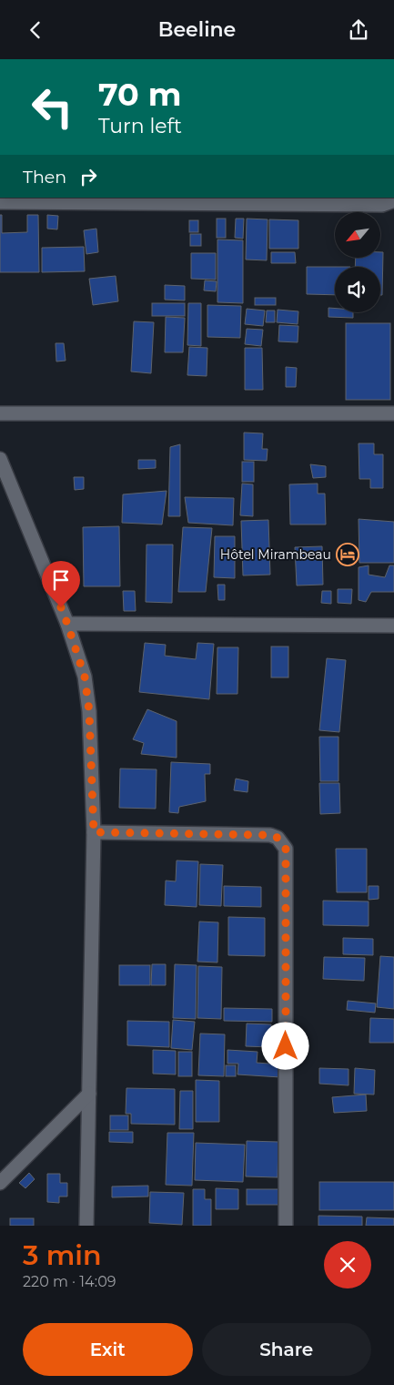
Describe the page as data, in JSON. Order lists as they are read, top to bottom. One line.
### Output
{"places":{"hotel":["Hôtel Mirambeau"]},"north":"bottom left","page":{"header":"Beeline","turn":["70 m","Turn left"],"then":"Then","heading":["3 min","220 m · 14:09"],"buttons":["Exit","Share"]}}
